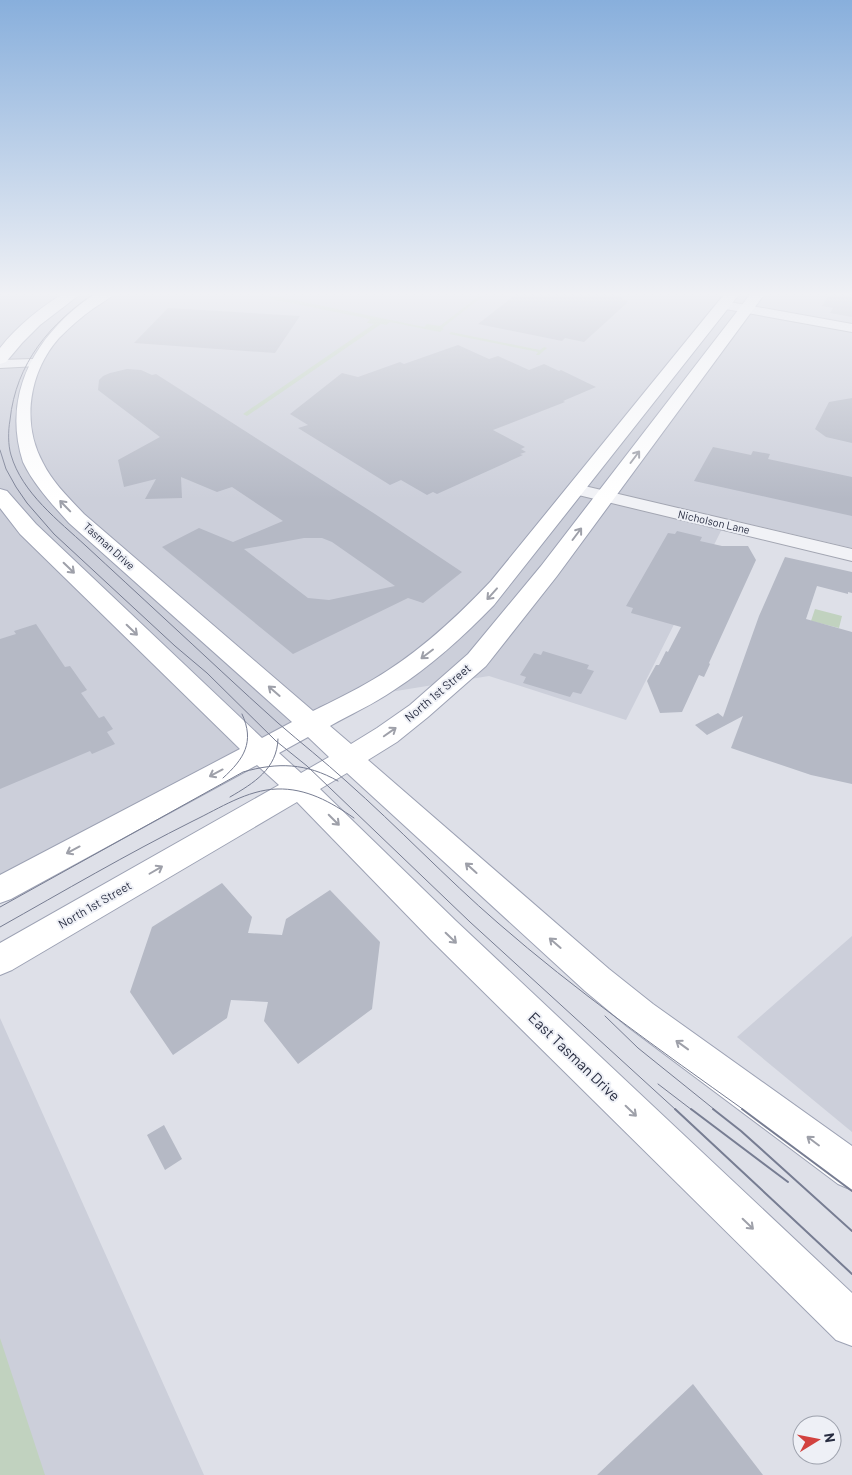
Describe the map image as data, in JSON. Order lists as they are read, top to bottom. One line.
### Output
{"streets":{"main road":["Tasman Drive","North 1st Street","East Tasman Drive"],"street":["Nicholson Lane"]},"crossings":[["Nicholson Lane","North 1st Street"],["Tasman Drive","North 1st Street"],["North 1st Street","East Tasman Drive"]],"north":"right"}
